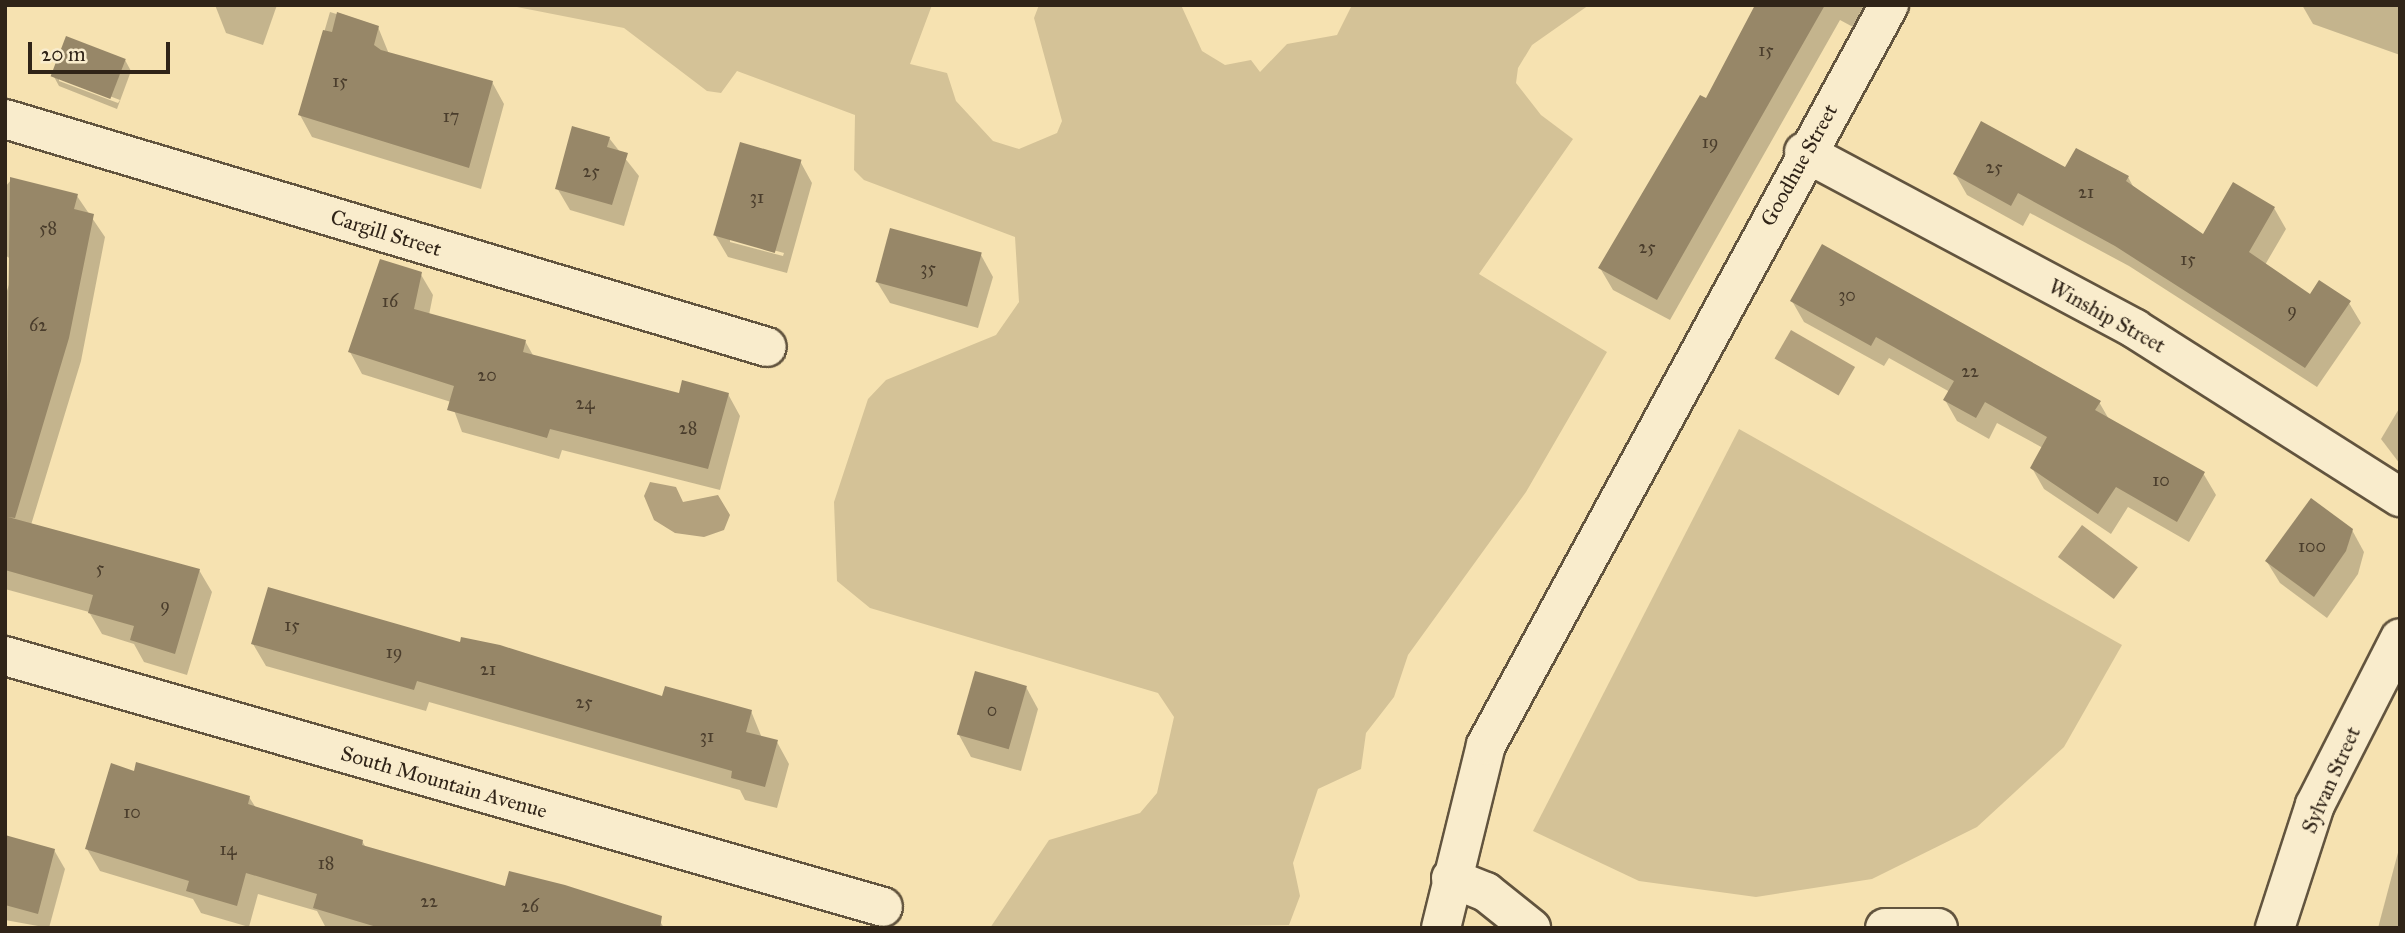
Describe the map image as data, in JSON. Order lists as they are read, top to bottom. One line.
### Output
{"streets":{"street":["Goodhue Street","Cargill Street","Winship Street","Sylvan Street","South Mountain Avenue"]},"crossings":[["Goodhue Street","Winship Street"]],"house_numbers":["15","15","17","19","25","25","21","31","58","25","15","35","30","16","9","62","22","20","24","28","10","100","5","9","15","19","21","25","0","31","10","14","18","22","26"],"scale_bar":"20 m"}
